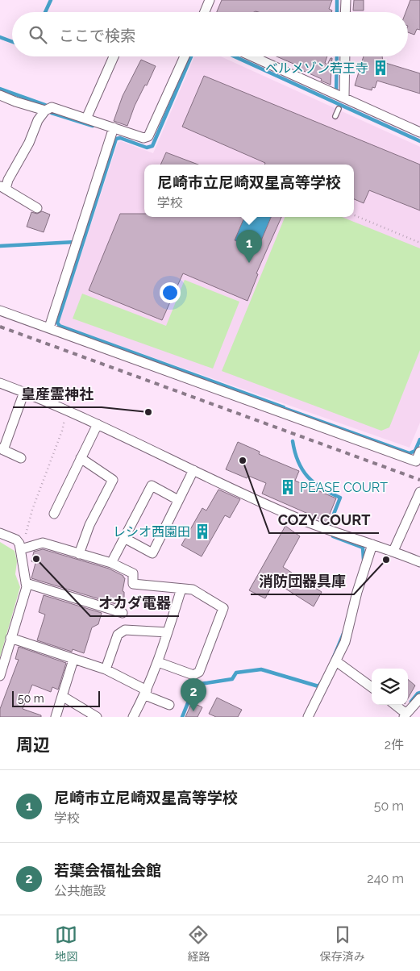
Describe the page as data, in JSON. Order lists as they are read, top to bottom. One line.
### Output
{"places":{"building":["ベルメゾン若王寺","PEASE COURT","レシオ西園田"],"other":["皇産霊神社","COZY COURT","オカダ電器","消防団器具庫"]},"scale_bar":"50 m","page":{"search":"ここで検索","popup":["尼崎市立尼崎双星高等学校","学校"],"pins":["1","2"],"scale":"50 m","heading":["周辺","2件"],"list":[{"mark":"1","name":"尼崎市立尼崎双星高等学校","note":"学校","value":"50 m"},{"mark":"2","name":"若葉会福祉会館","note":"公共施設","value":"240 m"}],"nav":["地図","経路","保存済み"]}}
